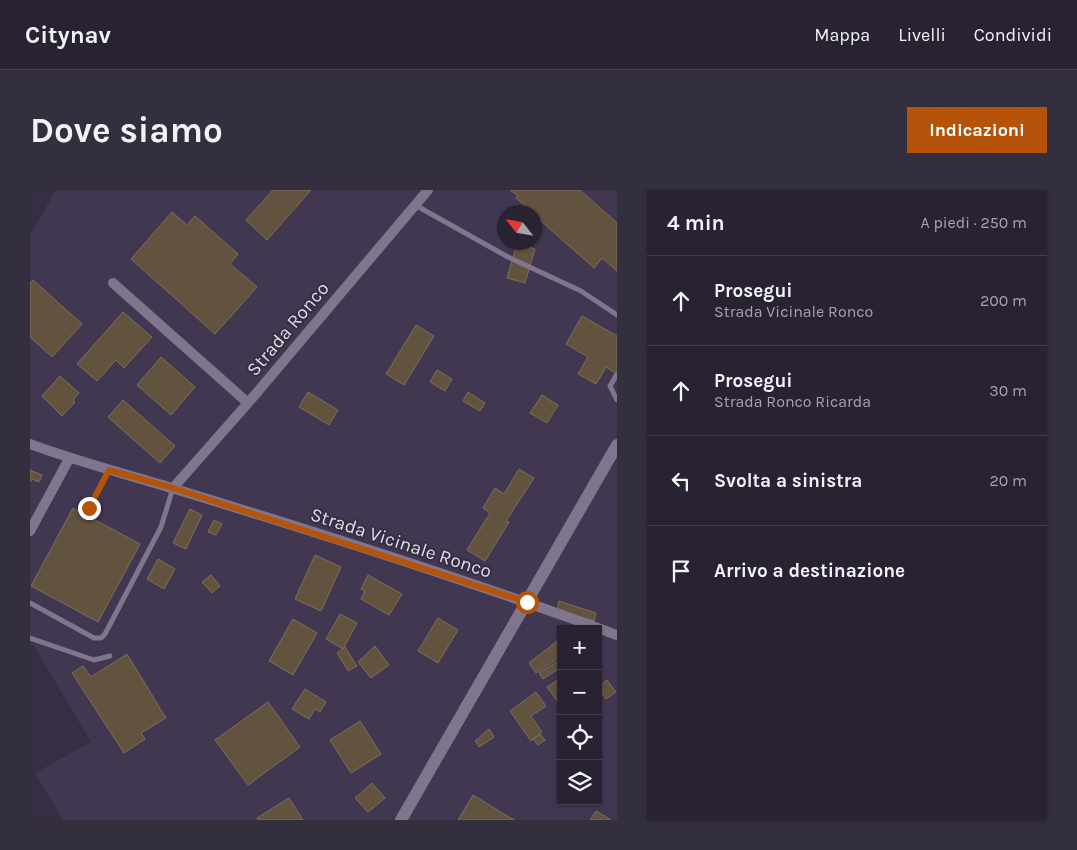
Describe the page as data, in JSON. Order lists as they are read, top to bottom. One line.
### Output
{"streets":{"street":["Strada Ronco","Strada Vicinale Ronco"]},"crossings":[["Strada Ronco","Strada Vicinale Ronco"]],"north":"top left","page":{"header":"Citynav","nav":["Mappa","Livelli","Condividi"],"buttons":"Indicazioni","title":"Dove siamo","heading":["4 min","A piedi · 250 m"],"list":[["Prosegui","Strada Vicinale Ronco","200 m"],["Prosegui","Strada Ronco Ricarda","30 m"],["Svolta a sinistra","20 m"],"Arrivo a destinazione"],"map_buttons":["+","−"]}}
